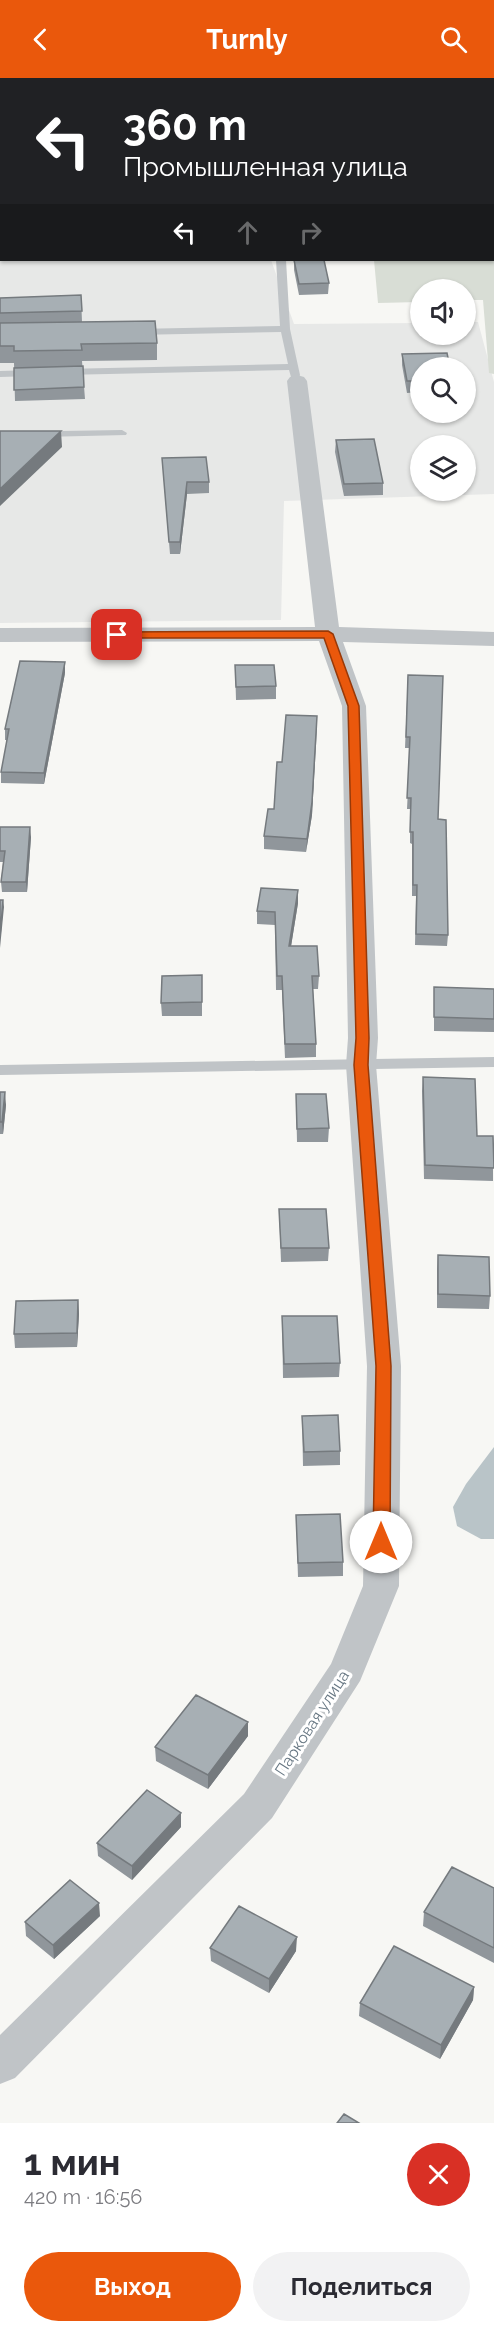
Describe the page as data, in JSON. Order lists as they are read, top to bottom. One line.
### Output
{"streets":{"street":["Парковая улица"]},"page":{"header":"Turnly","turn":["360 m","Промышленная улица"],"heading":["1 мин","420 m · 16:56"],"buttons":["Выход","Поделиться"]}}
